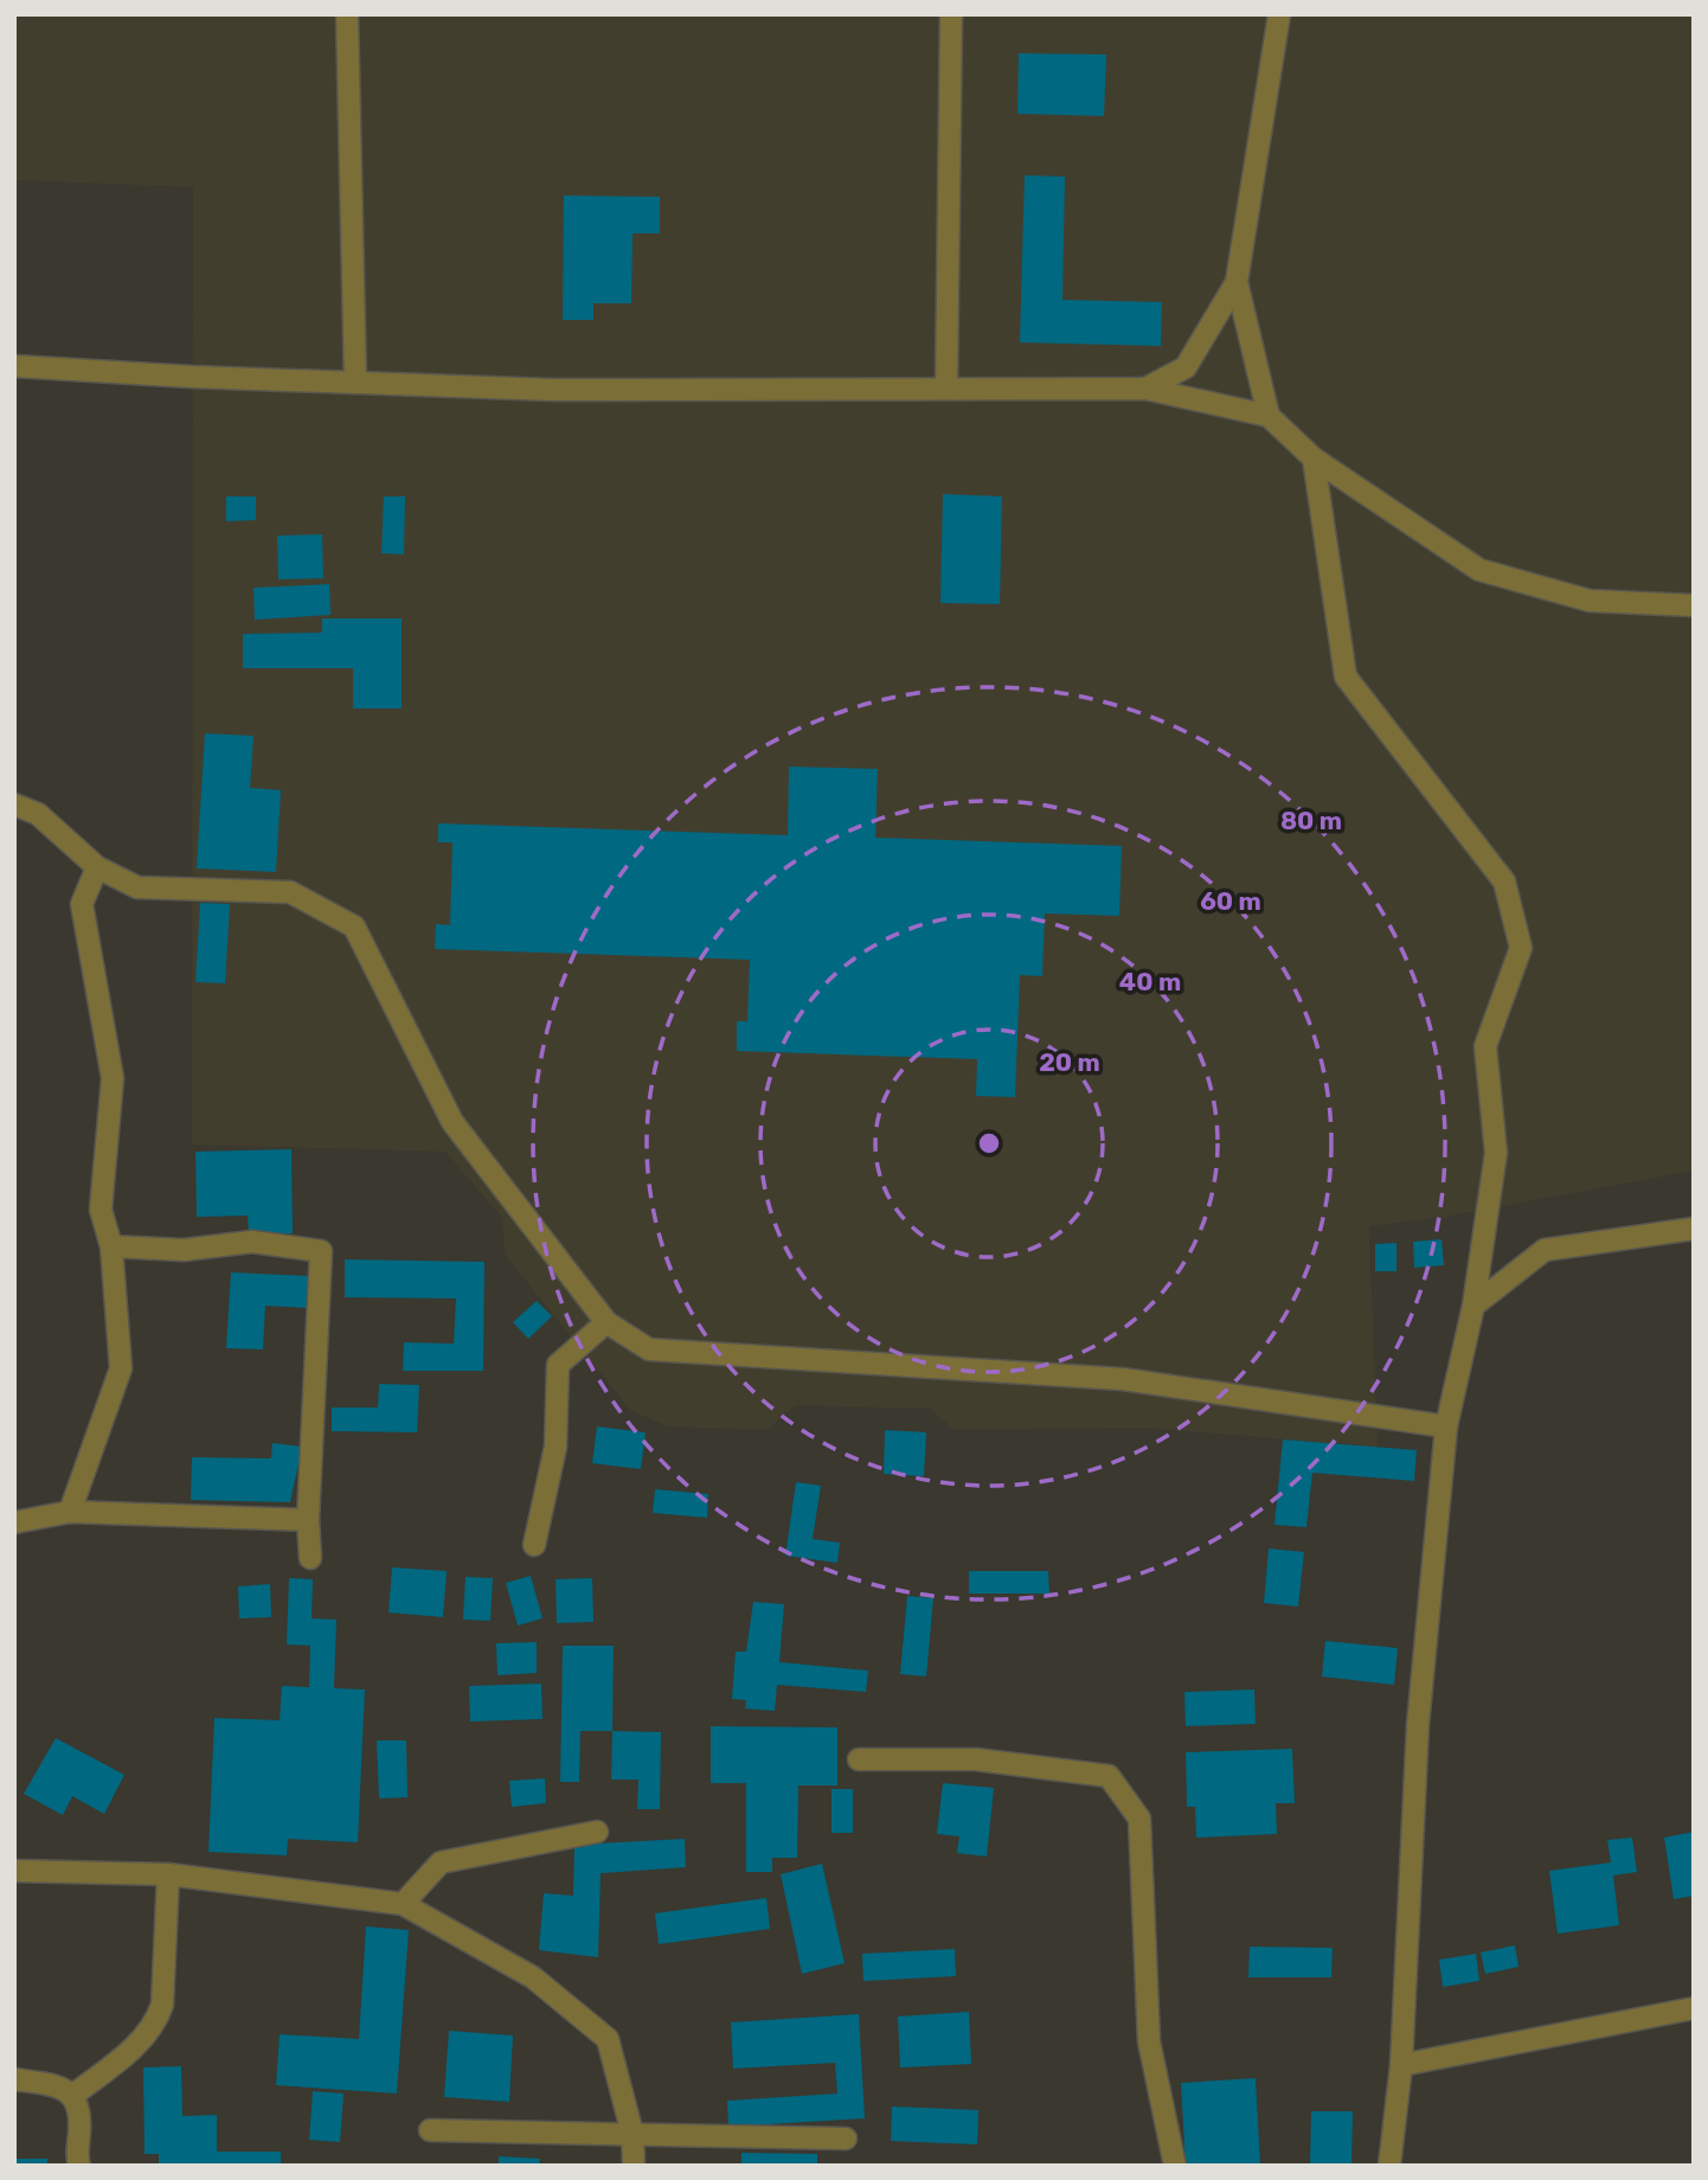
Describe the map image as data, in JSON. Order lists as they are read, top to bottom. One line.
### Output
{"rings":["80 m","60 m","40 m","20 m"]}
